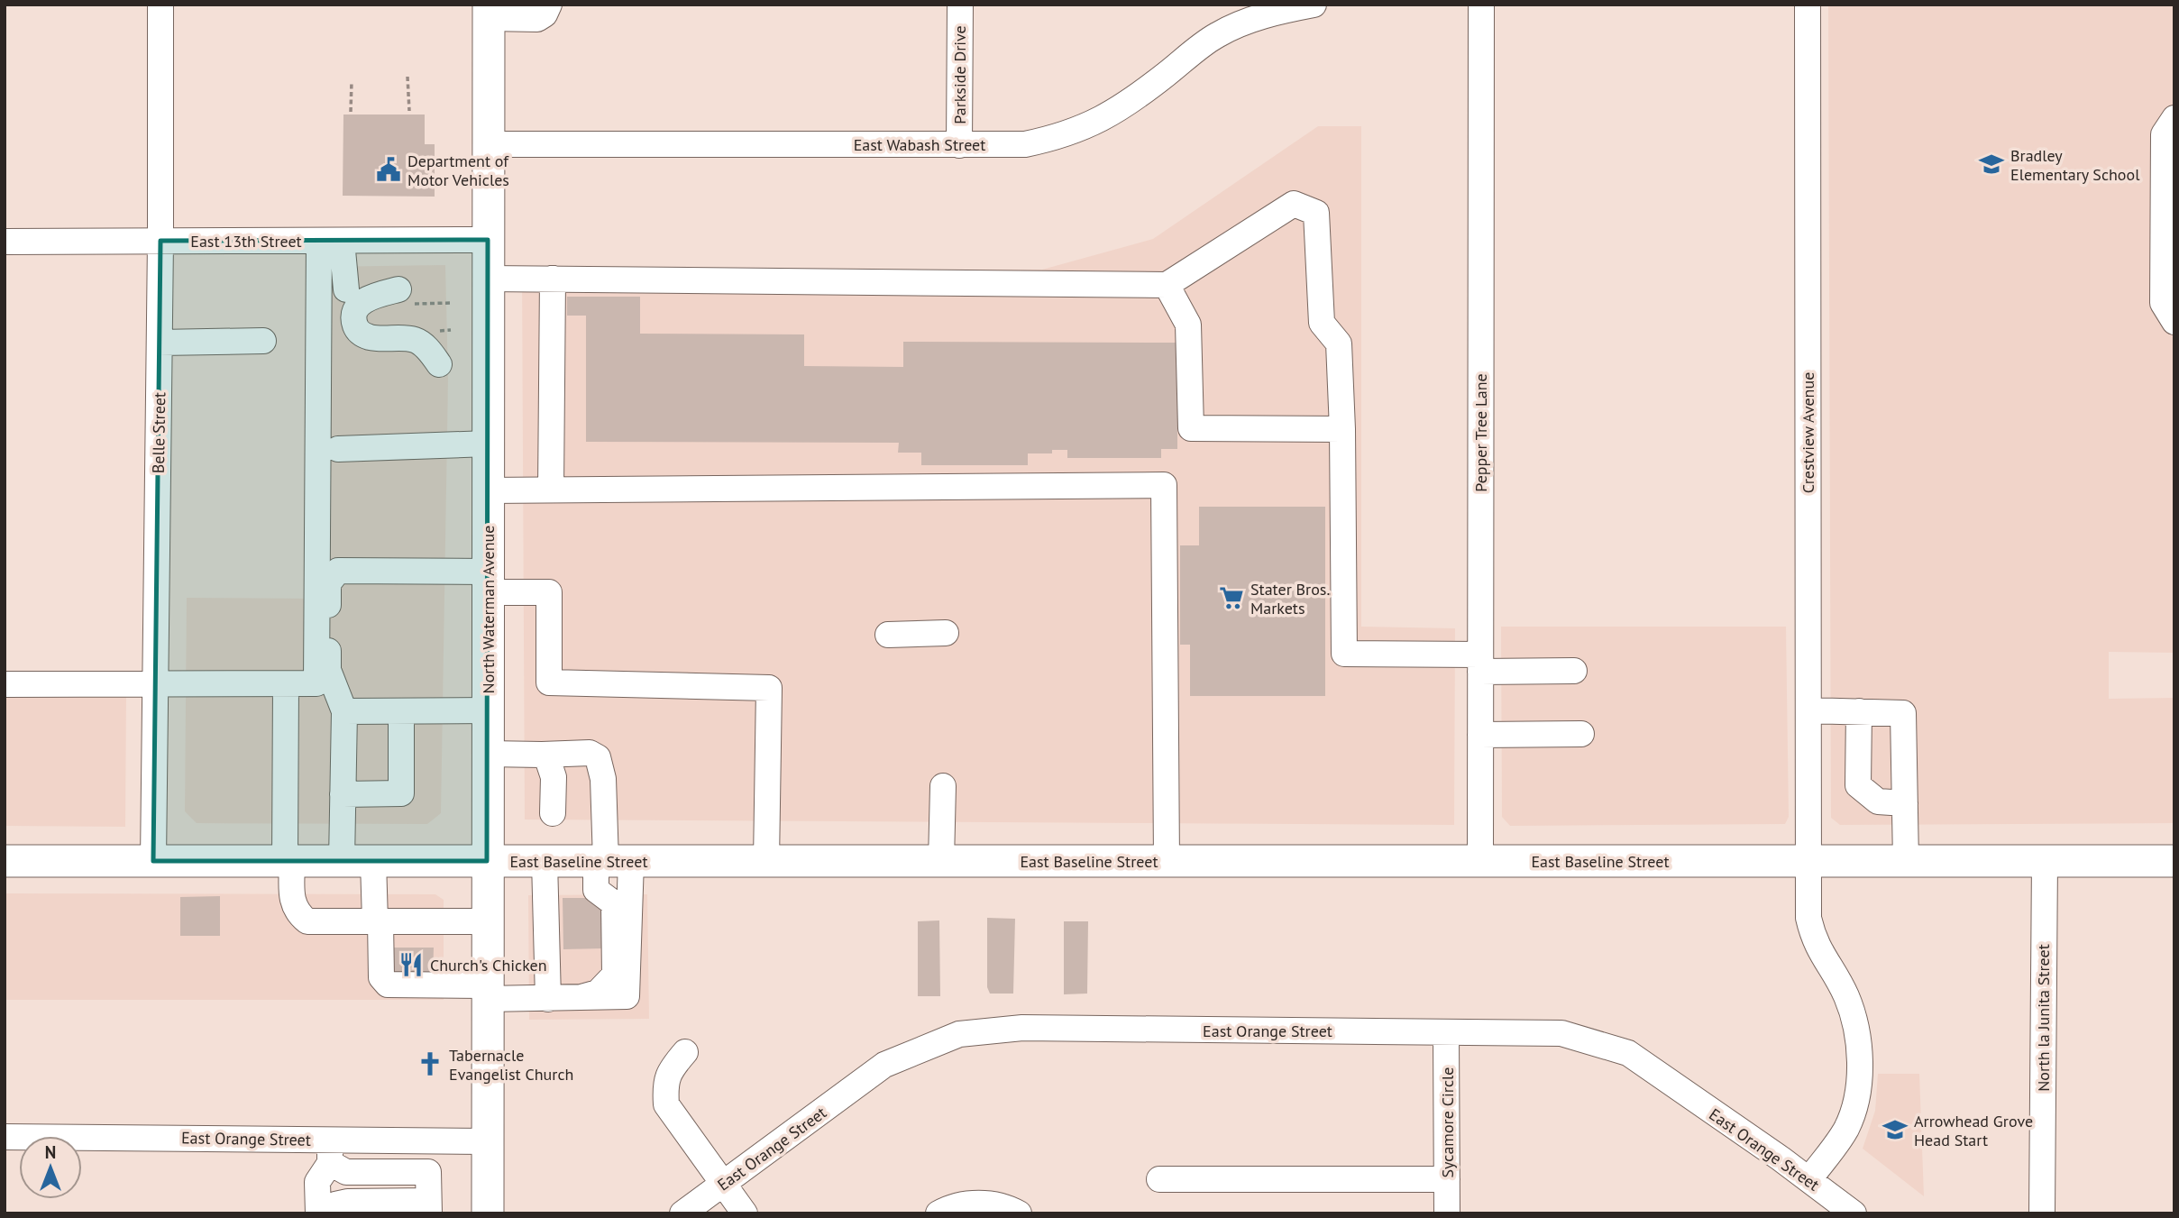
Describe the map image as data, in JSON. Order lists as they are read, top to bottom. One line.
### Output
{"streets":{"main road":["North Waterman Avenue","East Baseline Street"],"street":["Parkside Drive","East Wabash Street","East 13th Street","Belle Street","Pepper Tree Lane","Crestview Avenue","North la Junita Street","East Orange Street","Sycamore Circle"]},"crossings":[["Parkside Drive","East Wabash Street"],["East Wabash Street","North Waterman Avenue"],["East 13th Street","Belle Street"],["East 13th Street","North Waterman Avenue"],["Belle Street","East Baseline Street"],["Pepper Tree Lane","East Baseline Street"],["Crestview Avenue","East Baseline Street"],["Crestview Avenue","East Orange Street"],["North Waterman Avenue","East Baseline Street"],["North Waterman Avenue","East Orange Street"],["East Baseline Street","North la Junita Street"],["East Orange Street","Sycamore Circle"]],"places":{"school or university":["Bradley Elementary School","Arrowhead Grove Head Start"],"public building":["Department of Motor Vehicles"],"supermarket":["Stater Bros. Markets"],"restaurant":["Church's Chicken"],"church":["Tabernacle Evangelist Church"]},"north":"top"}
